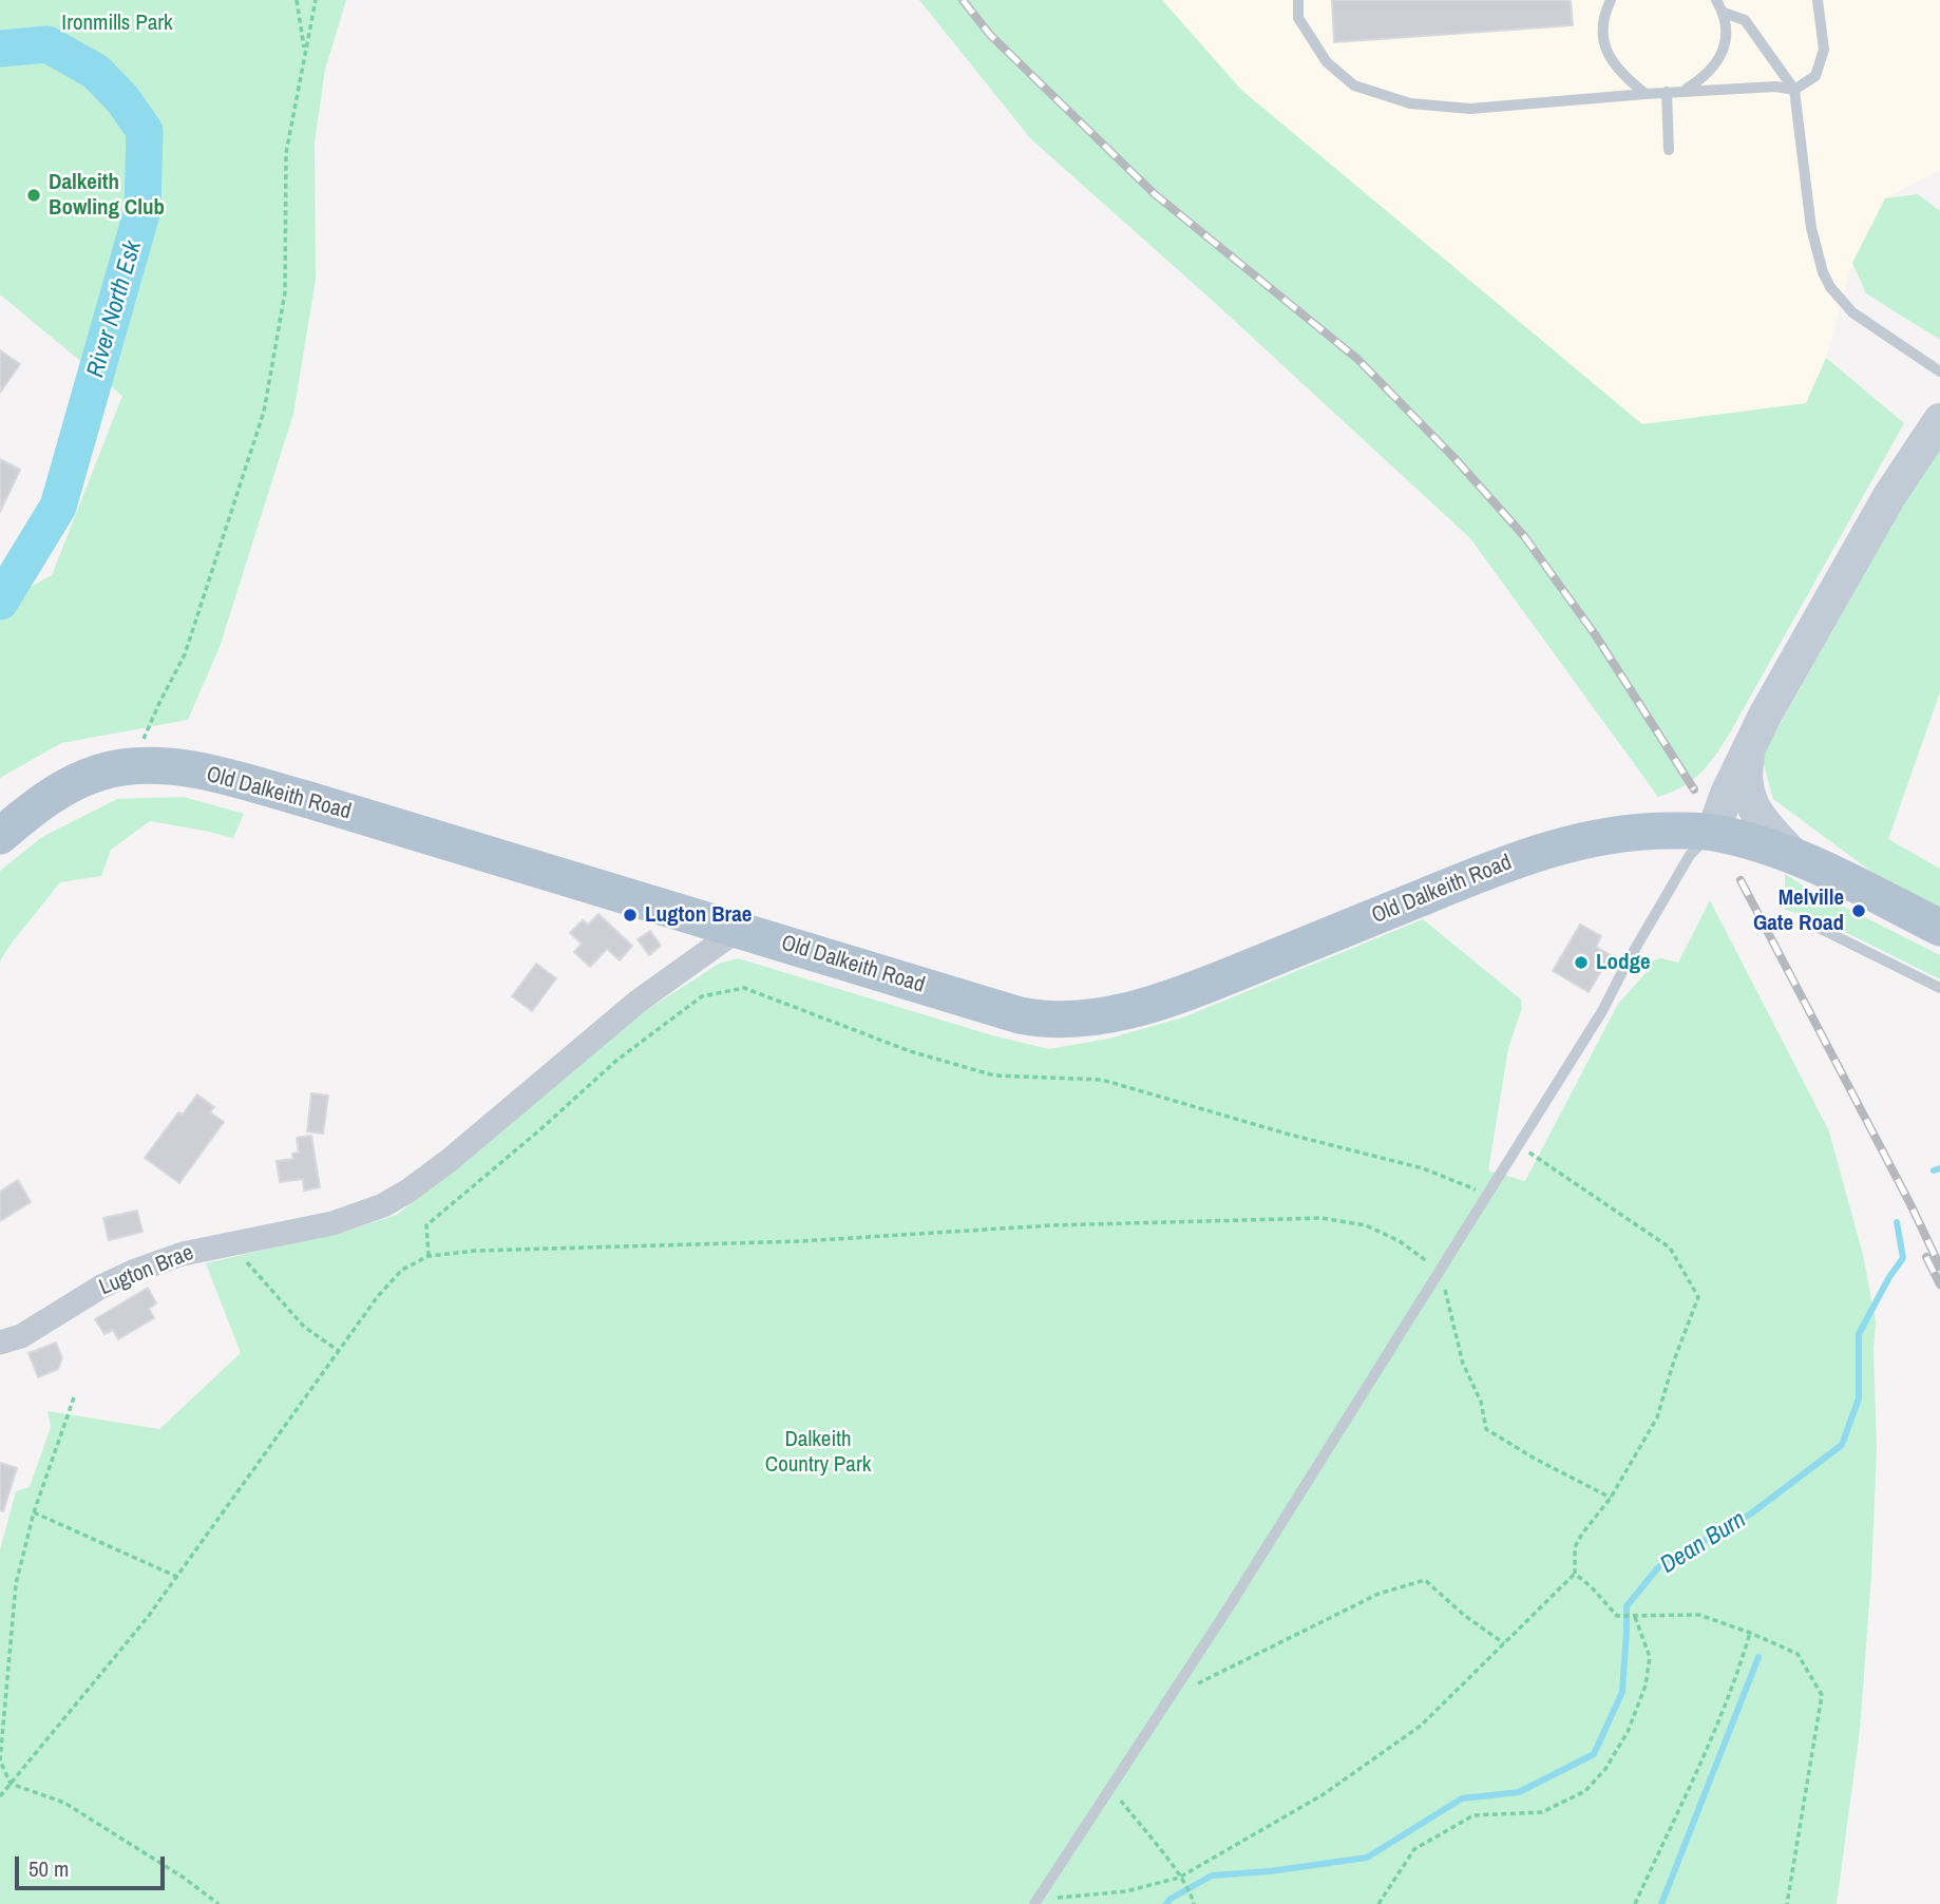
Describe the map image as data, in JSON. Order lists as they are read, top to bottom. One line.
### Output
{"streets":{"main road":["Old Dalkeith Road"],"street":["Lugton Brae"]},"crossings":[["Old Dalkeith Road","Lugton Brae"]],"water":["River North Esk","Dean Burn"],"parks":["Ironmills Park","Dalkeith Country Park"],"places":["Dalkeith Bowling Club","Melville Gate Road","Lugton Brae","Lodge"],"scale_bar":"50 m"}
